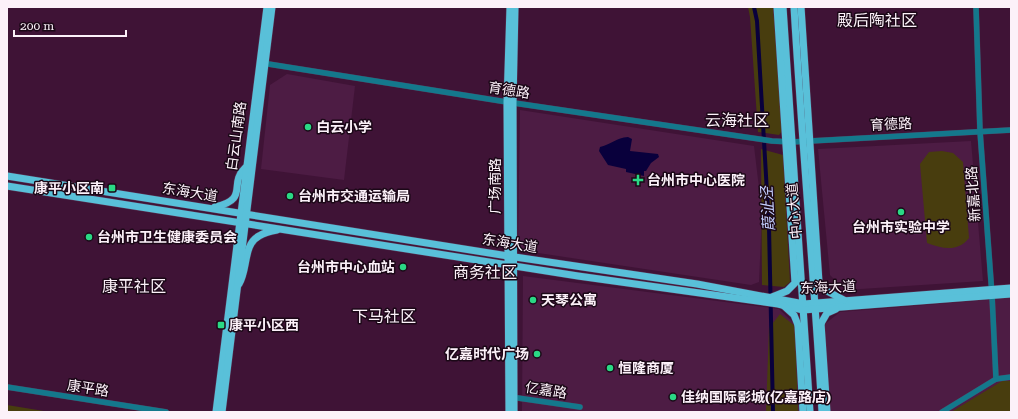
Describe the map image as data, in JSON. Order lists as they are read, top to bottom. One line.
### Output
{"streets":{"main road":["白云山南路","广场南路","东海大道","中心大道"],"street":["育德路","新嘉北路","康平路","亿嘉路"]},"crossings":[["育德路","白云山南路"],["育德路","广场南路"],["育德路","新嘉北路"],["育德路","中心大道"],["白云山南路","东海大道"],["广场南路","东海大道"],["广场南路","亿嘉路"],["东海大道","新嘉北路"],["东海大道","中心大道"]],"districts":["殿后陶社区","云海社区","商务社区","康平社区","下马社区"],"water":["葭沚泾"],"places":{"other":["白云小学","台州市交通运输局","台州市实验中学","台州市卫生健康委员会","台州市中心血站","天琴公寓","亿嘉时代广场","恒隆商厦","佳纳国际影城(亿嘉路店)"],"health":["台州市中心医院"],"transit":["康平小区南","康平小区西"]},"scale_bar":"200 m"}
